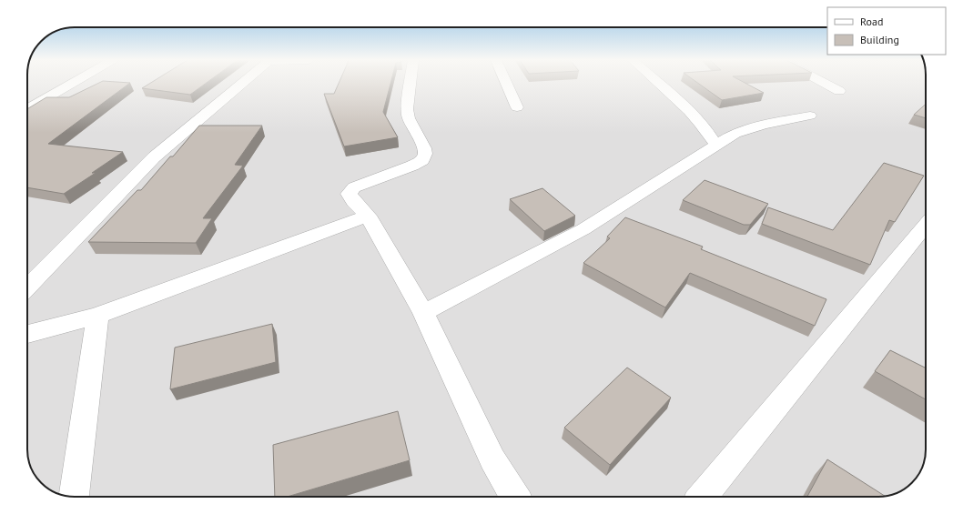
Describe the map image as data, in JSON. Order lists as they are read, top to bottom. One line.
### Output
{"legend":["Road","Building"]}
